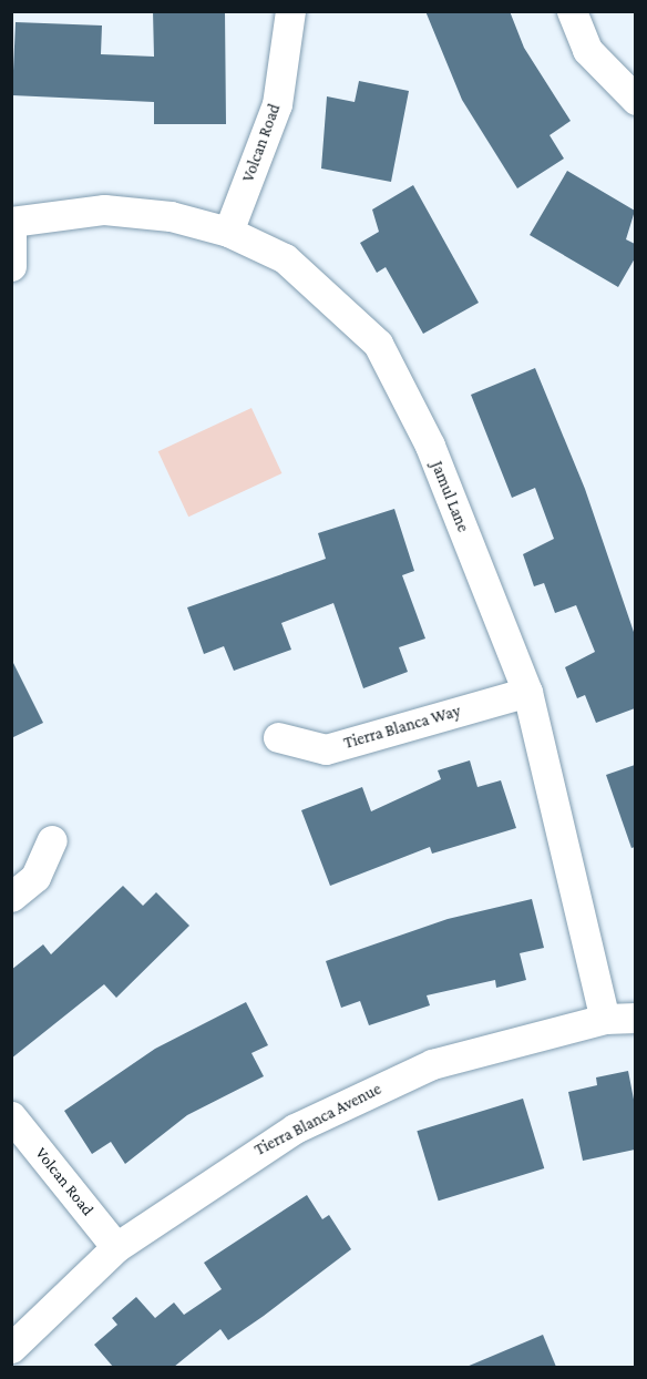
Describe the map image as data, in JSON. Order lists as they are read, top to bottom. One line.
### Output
{"streets":{"street":["Volcan Road","Jamul Lane","Tierra Blanca Way","Tierra Blanca Avenue"]},"crossings":[["Volcan Road","Jamul Lane"],["Volcan Road","Tierra Blanca Avenue"],["Jamul Lane","Tierra Blanca Way"],["Jamul Lane","Tierra Blanca Avenue"]]}
